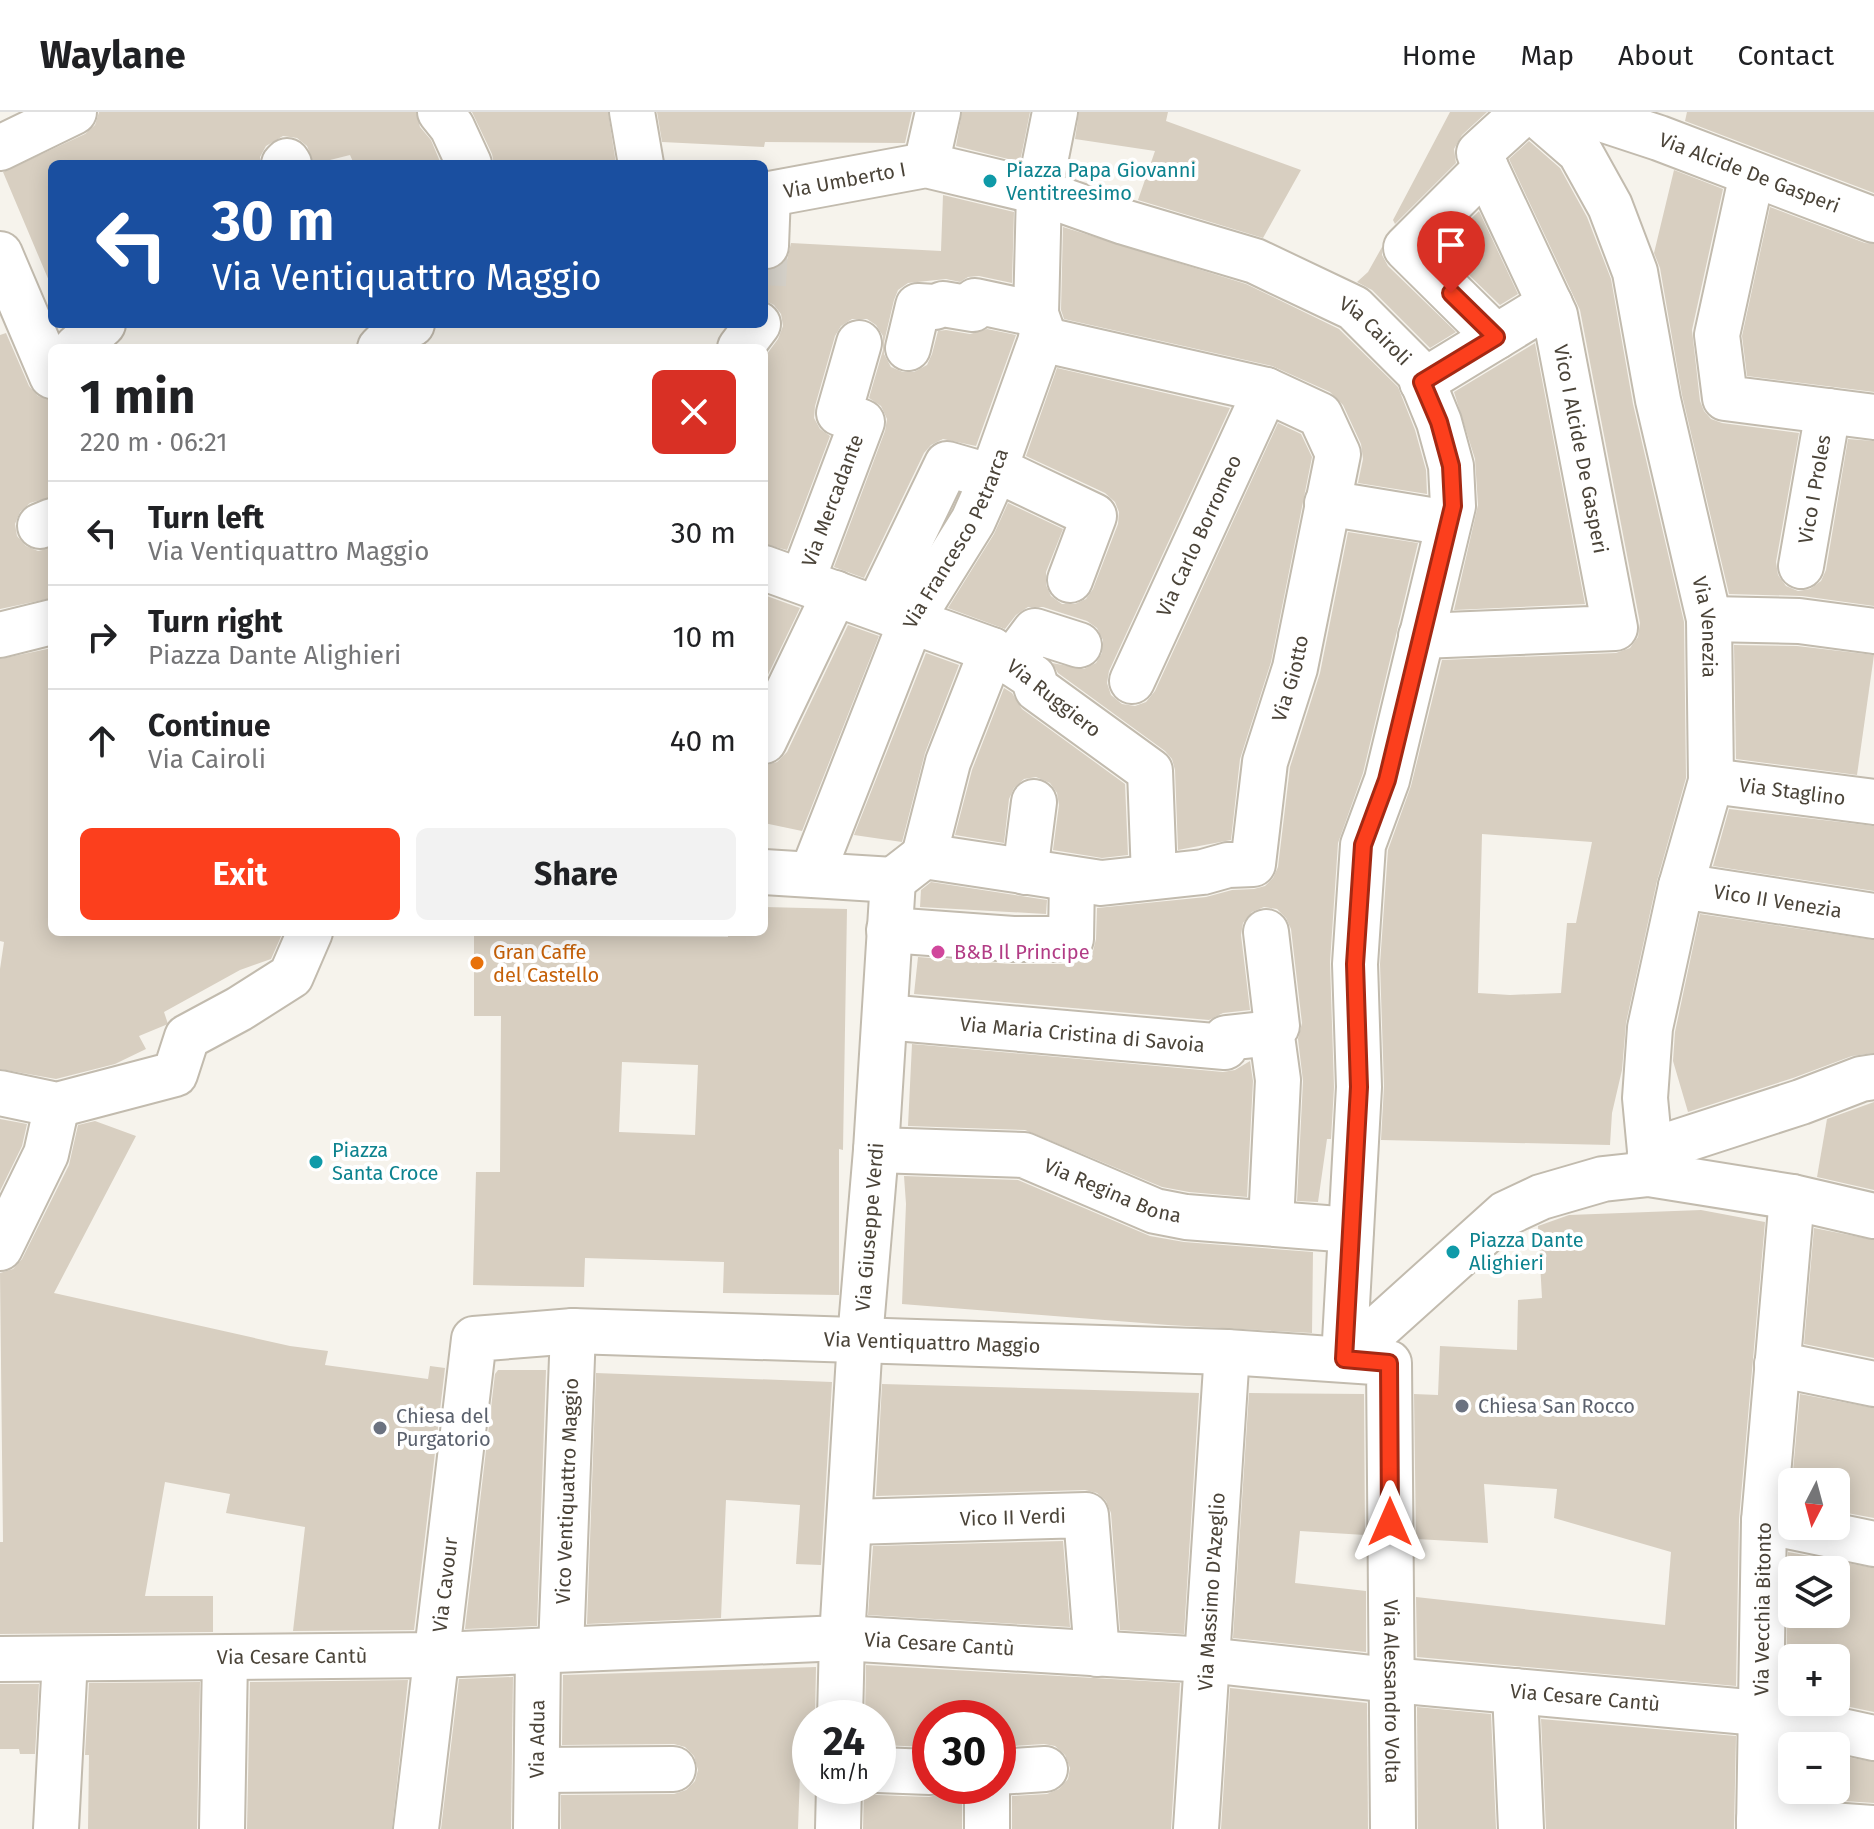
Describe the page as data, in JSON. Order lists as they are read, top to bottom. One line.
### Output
{"streets":{"street":["Via Alcide De Gasperi","Via Umberto I","Via Cairoli","Vico I Alcide De Gasperi","Vico I Proles","Via Mercadante","Via Carlo Borromeo","Via Francesco Petrarca","Via Venezia","Via Giotto","Via Ruggiero","Via Staglino","Vico II Venezia","Via Maria Cristina di Savoia","Via Regina Bona","Via Giuseppe Verdi","Via Ventiquattro Maggio","Vico Ventiquattro Maggio","Vico II Verdi","Via Cavour","Via Massimo D'Azeglio","Via Vecchia Bitonto","Via Cesare Cantù","Via Alessandro Volta","Via Adua"]},"crossings":[["Via Cairoli","Vico I Alcide De Gasperi"],["Via Cairoli","Via Francesco Petrarca"],["Via Cairoli","Via Regina Bona"],["Via Mercadante","Via Ruggiero"],["Via Carlo Borromeo","Via Giotto"],["Via Francesco Petrarca","Via Giotto"],["Via Francesco Petrarca","Via Ruggiero"],["Via Venezia","Via Staglino"],["Via Venezia","Vico II Venezia"],["Via Giotto","Via Ruggiero"],["Via Giotto","Via Giuseppe Verdi"],["Via Ruggiero","Via Giuseppe Verdi"],["Via Maria Cristina di Savoia","Via Giuseppe Verdi"],["Via Regina Bona","Via Giuseppe Verdi"],["Via Giuseppe Verdi","Via Ventiquattro Maggio"],["Via Giuseppe Verdi","Vico II Verdi"],["Via Giuseppe Verdi","Via Cesare Cantù"],["Via Ventiquattro Maggio","Vico Ventiquattro Maggio"],["Via Ventiquattro Maggio","Via Cavour"],["Via Ventiquattro Maggio","Via Massimo D'Azeglio"],["Via Ventiquattro Maggio","Via Alessandro Volta"],["Vico Ventiquattro Maggio","Via Cesare Cantù"],["Vico Ventiquattro Maggio","Via Adua"],["Vico II Verdi","Via Cesare Cantù"],["Via Cavour","Via Cesare Cantù"],["Via Massimo D'Azeglio","Via Cesare Cantù"],["Via Vecchia Bitonto","Via Cesare Cantù"],["Via Cesare Cantù","Via Alessandro Volta"],["Via Cesare Cantù","Via Adua"]],"places":["Piazza Papa Giovanni Ventitreesimo","B&B Il Principe","Gran Caffe del Castello","Piazza Santa Croce","Piazza Dante Alighieri","Chiesa San Rocco","Chiesa del Purgatorio"],"north":"bottom","page":{"header":"Waylane","nav":["Home","Map","About","Contact"],"turn":["30 m","Via Ventiquattro Maggio"],"heading":["1 min","220 m · 06:21"],"list":[{"name":"Turn left","note":"Via Ventiquattro Maggio","value":"30 m"},{"name":"Turn right","note":"Piazza Dante Alighieri","value":"10 m"},{"name":"Continue","note":"Via Cairoli","value":"40 m"}],"buttons":["Exit","Share"],"map_buttons":["+","−"],"speed":"24 km/h","limit":"30"}}
